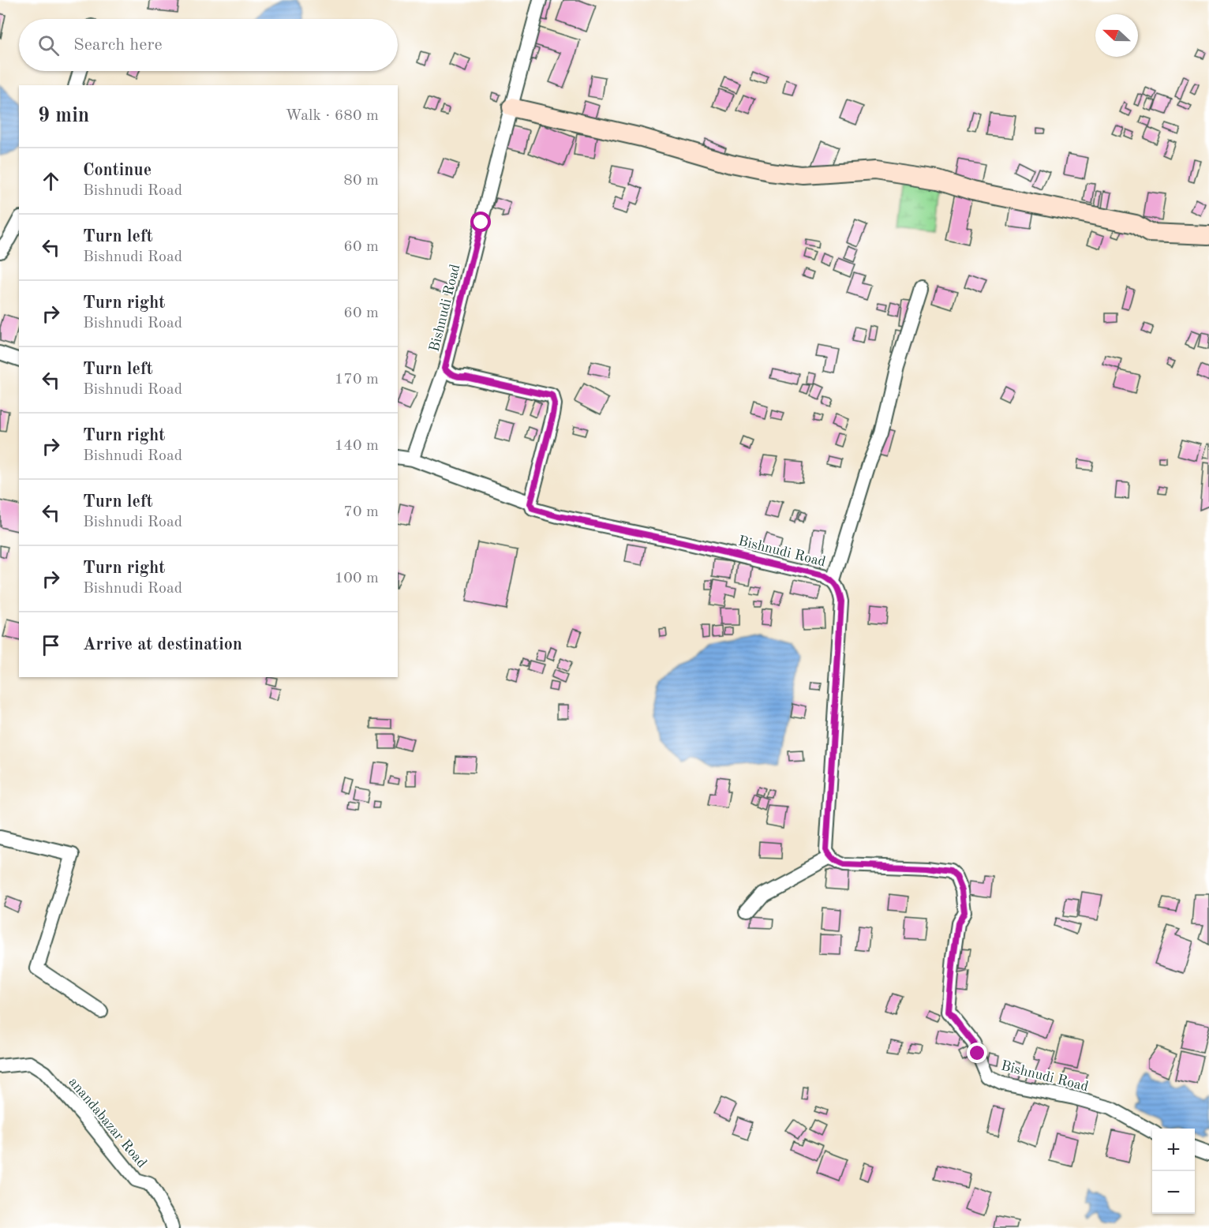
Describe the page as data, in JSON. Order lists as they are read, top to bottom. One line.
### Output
{"streets":{"street":["Bishnudi Road","anandabazar Road"]},"north":"left","page":{"search":"Search here","heading":["9 min","Walk · 680 m"],"list":[["Continue","Bishnudi Road","80 m"],["Turn left","Bishnudi Road","60 m"],["Turn right","Bishnudi Road","60 m"],["Turn left","Bishnudi Road","170 m"],["Turn right","Bishnudi Road","140 m"],["Turn left","Bishnudi Road","70 m"],["Turn right","Bishnudi Road","100 m"],"Arrive at destination"],"map_buttons":["+","−"]}}
